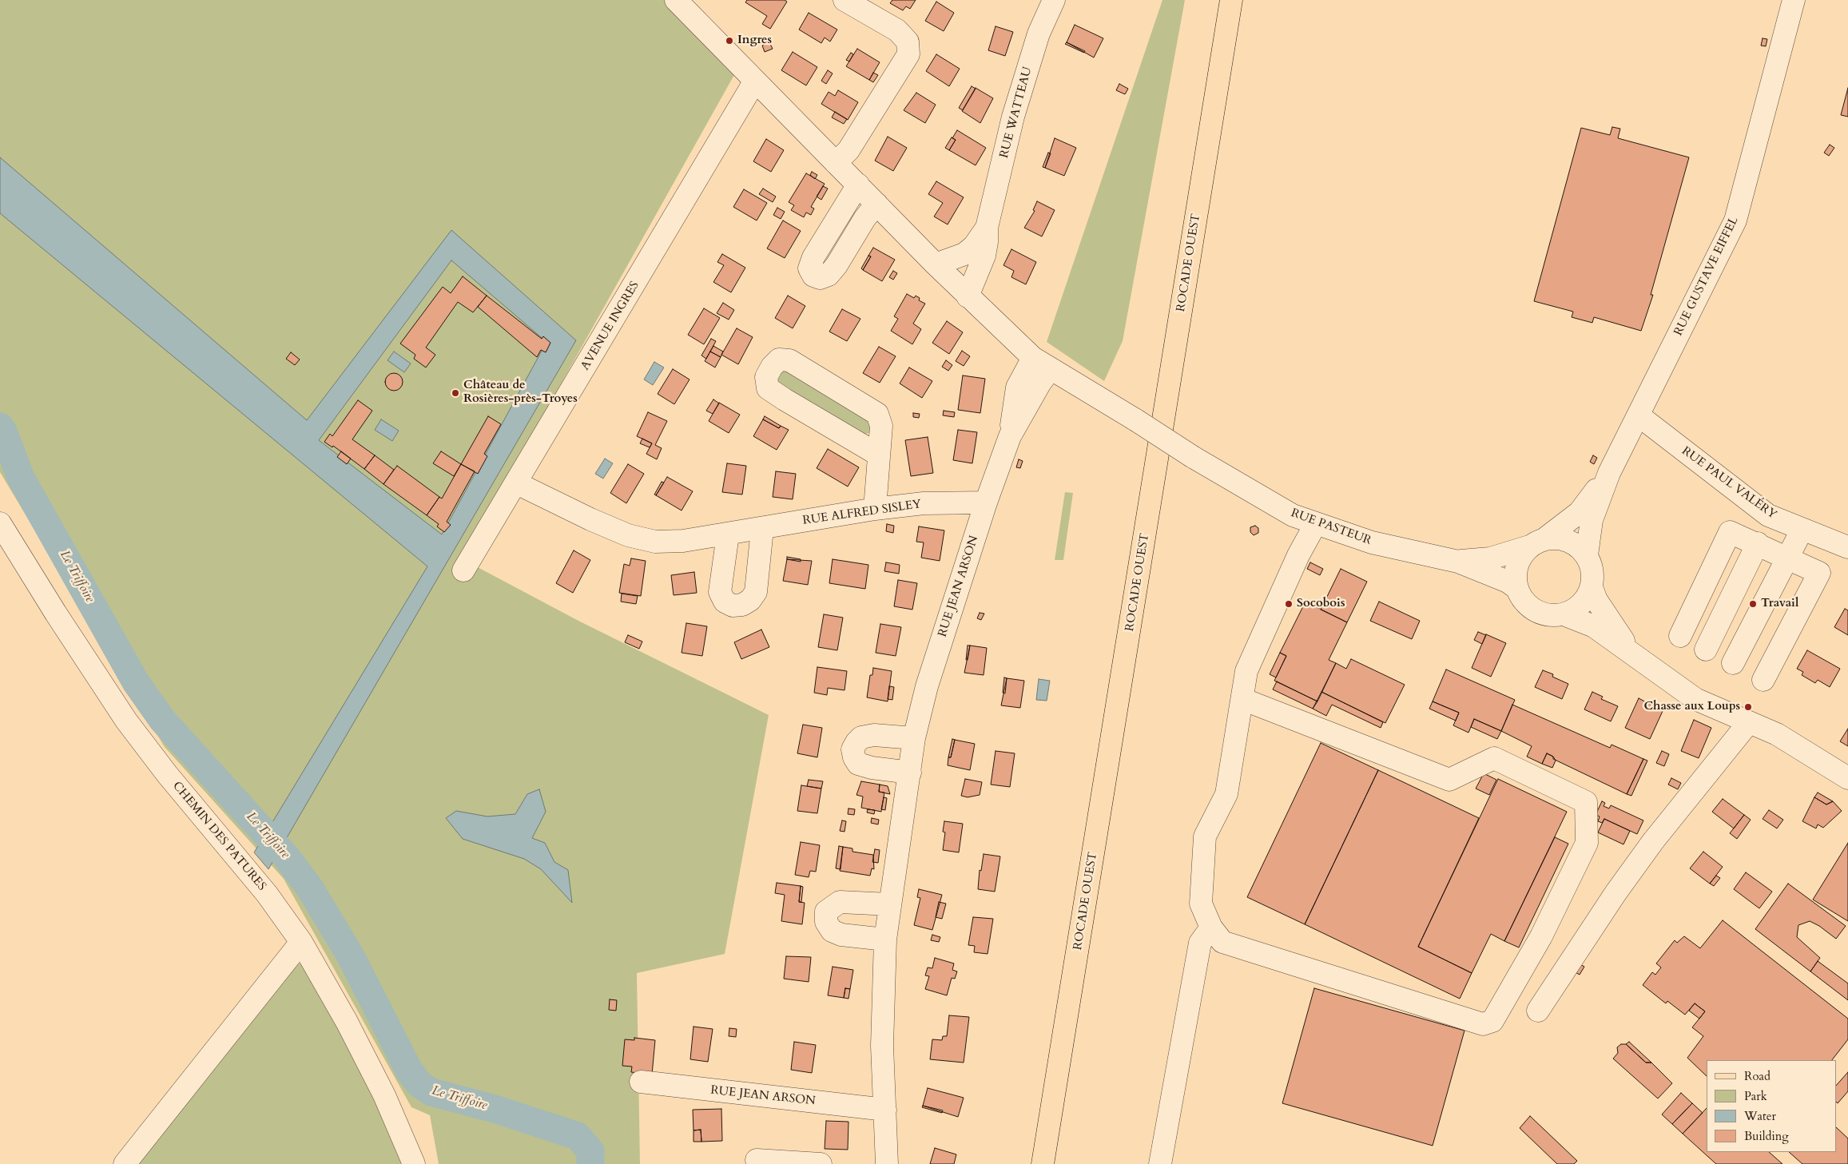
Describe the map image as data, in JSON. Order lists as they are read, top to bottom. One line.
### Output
{"streets":{"main road":["ROCADE OUEST"],"street":["RUE WATTEAU","RUE GUSTAVE EIFFEL","AVENUE INGRES","RUE PAUL VALÉRY","RUE ALFRED SISLEY","RUE PASTEUR","RUE JEAN ARSON","CHEMIN DES PATURES"]},"crossings":[["RUE WATTEAU","RUE PASTEUR"],["RUE GUSTAVE EIFFEL","RUE PAUL VALÉRY"],["RUE GUSTAVE EIFFEL","RUE PASTEUR"],["AVENUE INGRES","RUE ALFRED SISLEY"],["AVENUE INGRES","RUE PASTEUR"],["RUE ALFRED SISLEY","RUE JEAN ARSON"],["RUE PASTEUR","RUE JEAN ARSON"]],"water":["Le Triffoire"],"places":["Ingres","Château de Rosières-près-Troyes","Socobois","Travail","Chasse aux Loups"],"legend":["Road","Park","Water","Building"]}
